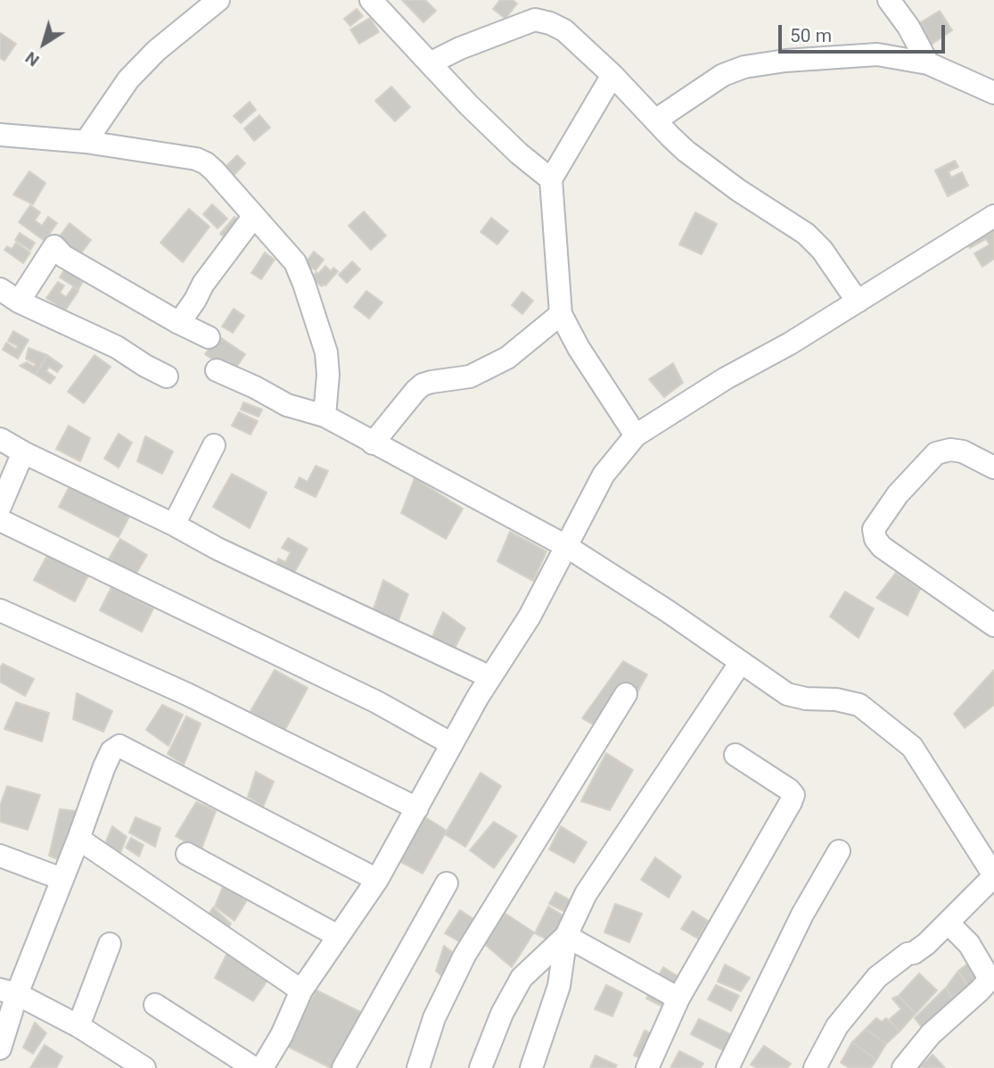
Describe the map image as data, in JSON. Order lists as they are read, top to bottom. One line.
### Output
{"scale_bar":"50 m","north":"bottom left"}
